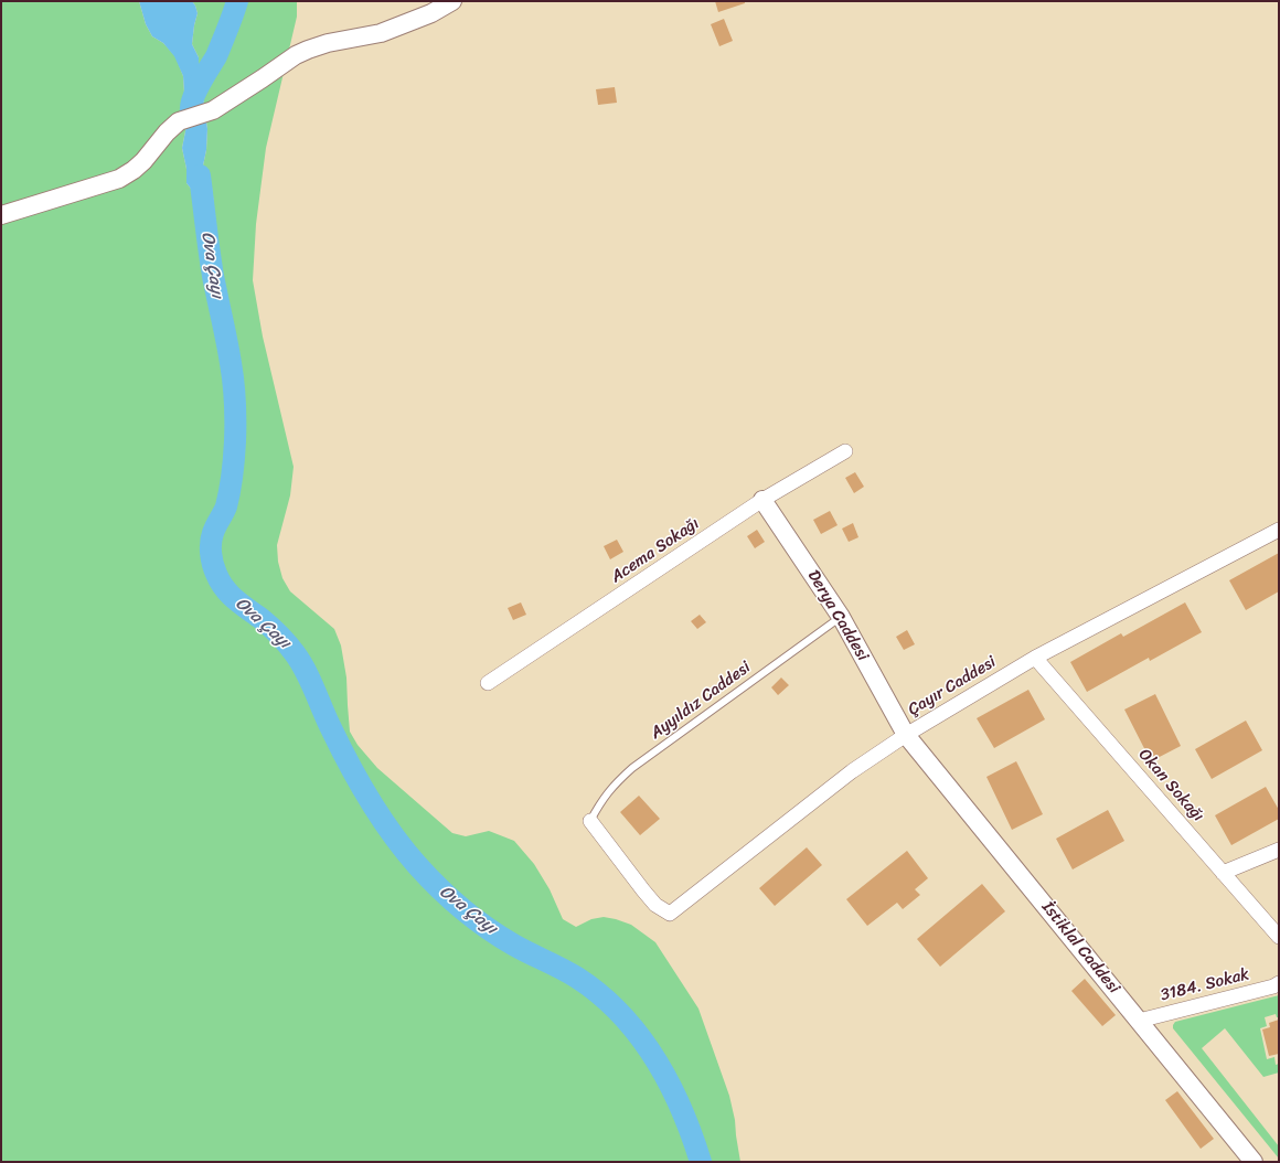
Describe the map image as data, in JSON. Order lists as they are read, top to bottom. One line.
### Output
{"streets":{"street":["Acema Sokağı","Derya Caddesi","Çayır Caddesi","Okan Sokağı","İstiklal Caddesi","3184. Sokak"],"lane":["Ayyıldız Caddesi"]},"crossings":[["Acema Sokağı","Derya Caddesi"],["Derya Caddesi","Çayır Caddesi"],["Derya Caddesi","Ayyıldız Caddesi"],["Derya Caddesi","İstiklal Caddesi"],["Çayır Caddesi","Ayyıldız Caddesi"],["Çayır Caddesi","Okan Sokağı"],["Çayır Caddesi","İstiklal Caddesi"],["İstiklal Caddesi","3184. Sokak"]],"water":["Ova Çayı"]}
